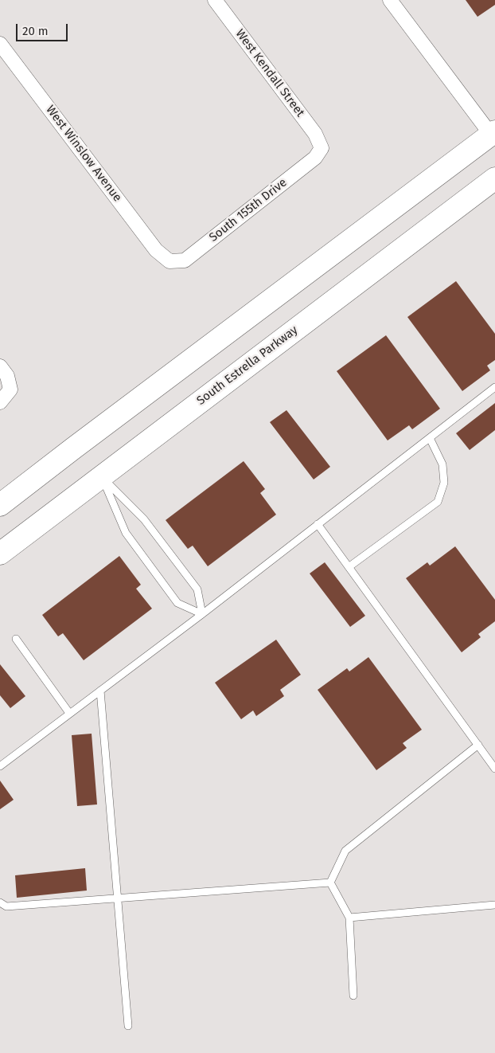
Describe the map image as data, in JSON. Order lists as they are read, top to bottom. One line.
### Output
{"streets":{"main road":["South Estrella Parkway"],"street":["West Kendall Street","West Winslow Avenue","South 155th Drive"]},"crossings":[["West Kendall Street","South 155th Drive"],["West Winslow Avenue","South 155th Drive"]],"scale_bar":"20 m"}
